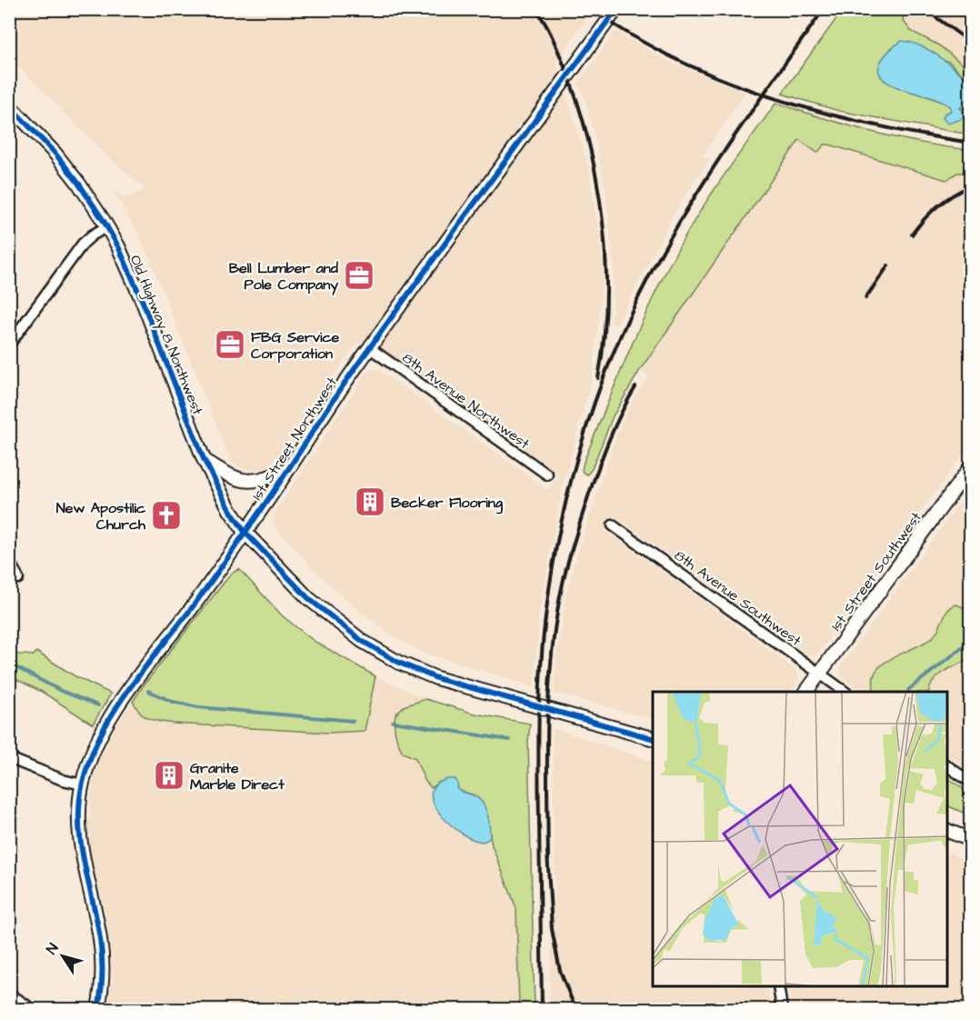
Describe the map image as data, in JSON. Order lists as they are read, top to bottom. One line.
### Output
{"streets":{"street":["Old Highway 8 Northwest","8th Avenue Northwest","1st Street Northwest","1st Street Southwest","8th Avenue Southwest"]},"crossings":[["Old Highway 8 Northwest","1st Street Northwest"],["8th Avenue Northwest","1st Street Northwest"],["1st Street Southwest","8th Avenue Southwest"]],"places":{"office":["Bell Lumber and Pole Company","FBG Service Corporation"],"building":["Becker Flooring","Granite Marble Direct"],"church":["New Apostilic Church"]},"north":"top left"}
